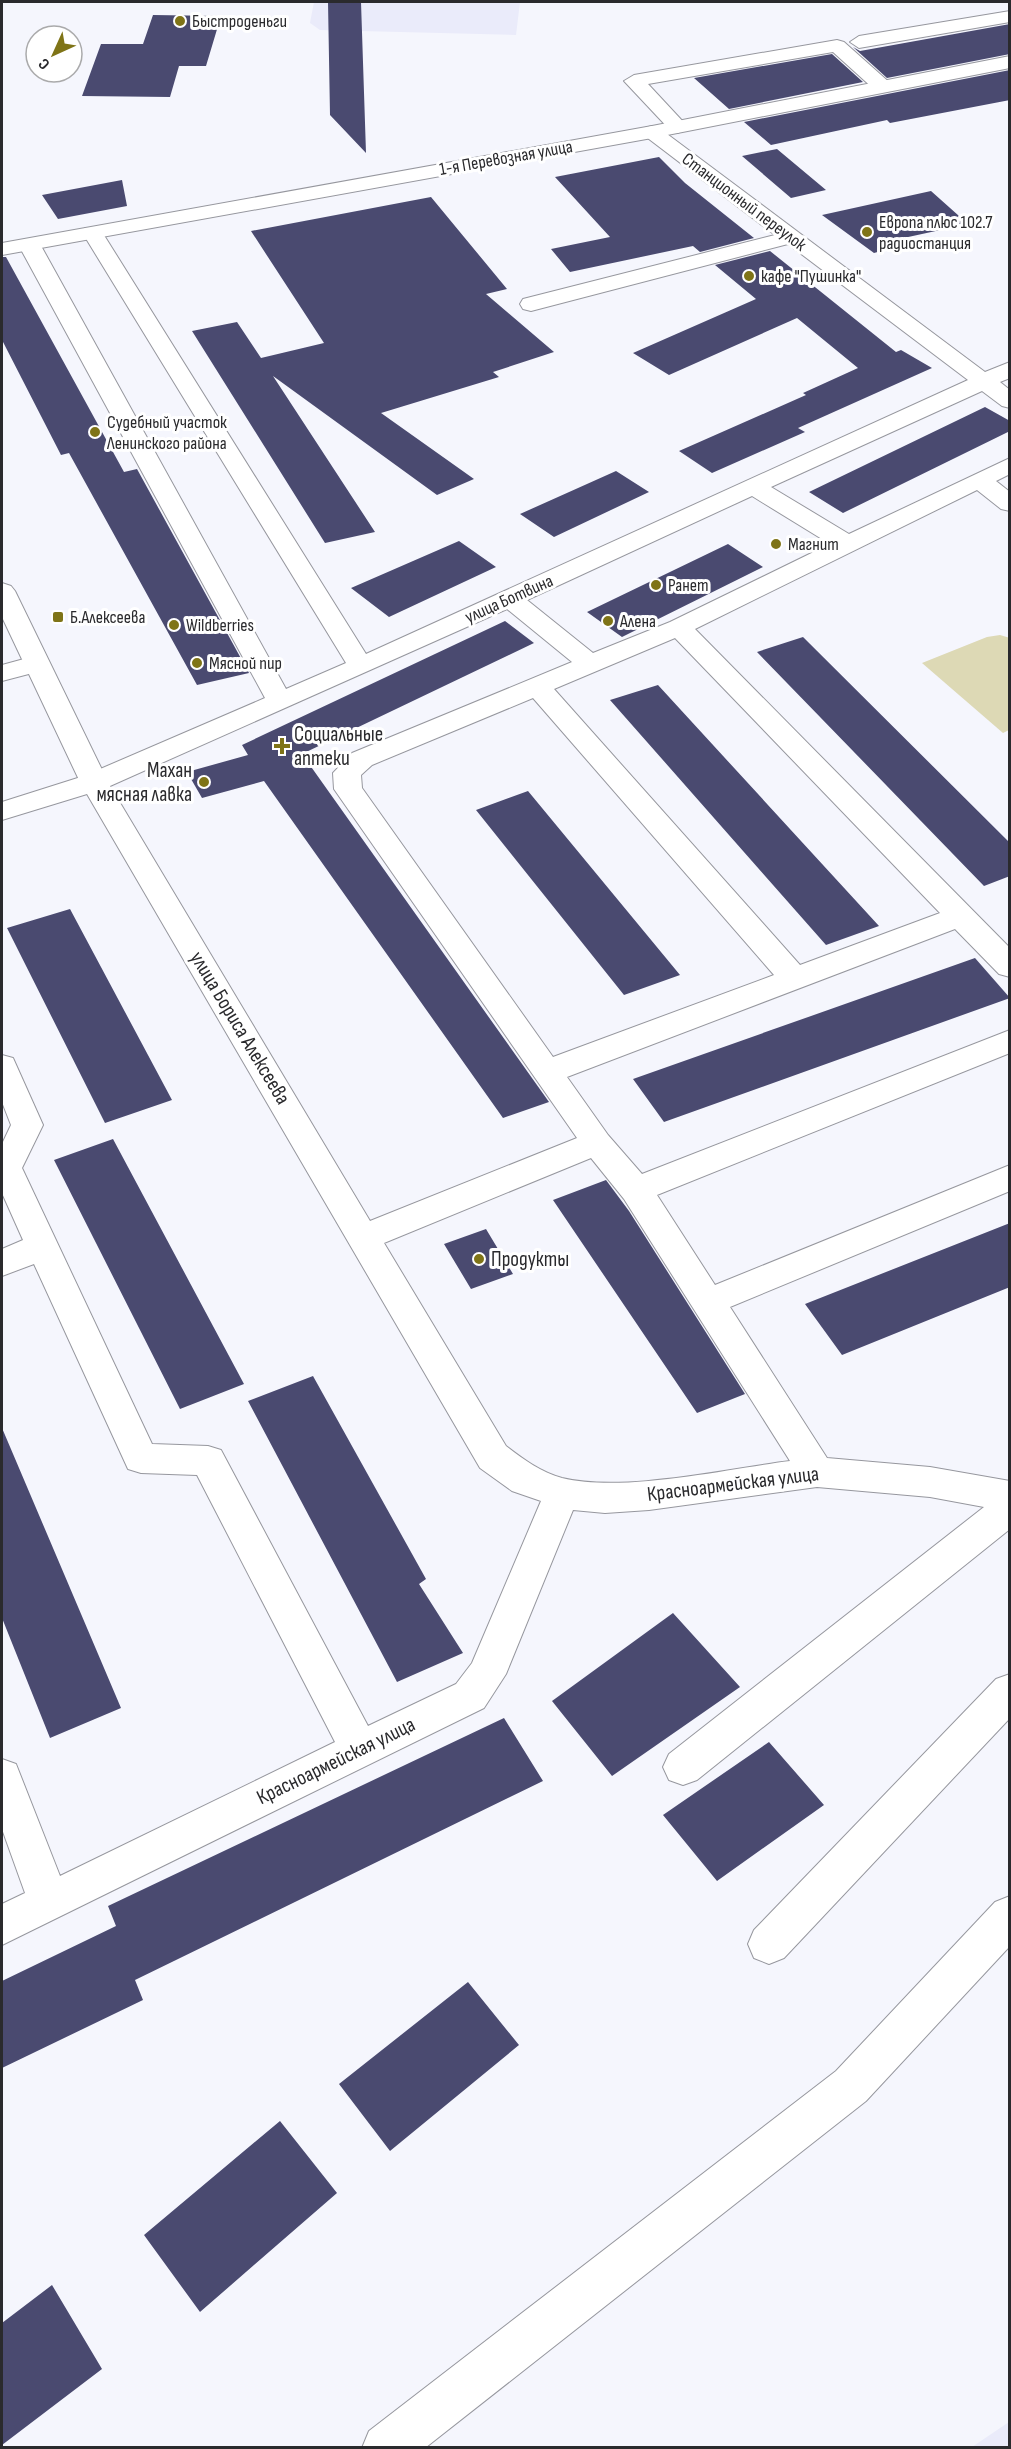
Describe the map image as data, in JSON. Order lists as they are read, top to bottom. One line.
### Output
{"streets":{"street":["1-я Перевозная улица","Станционный переулок","улица Ботвина","улица Бориса Алексеева","Красноармейская улица"]},"crossings":[["1-я Перевозная улица","Станционный переулок"],["Станционный переулок","улица Ботвина"],["улица Ботвина","улица Бориса Алексеева"],["улица Бориса Алексеева","Красноармейская улица"]],"places":{"other":["Быстроденьги","Европа плюс 102.7 радиостанция","кафе \"Пушинка\"","Судебный участок Ленинского района","Магнит","Ранет","Алена","Wildberries","Мясной пир","Махан мясная лавка","Продукты"],"transit":["Б.Алексеева"],"health":["Социальные аптеки"]},"north":"bottom left"}
